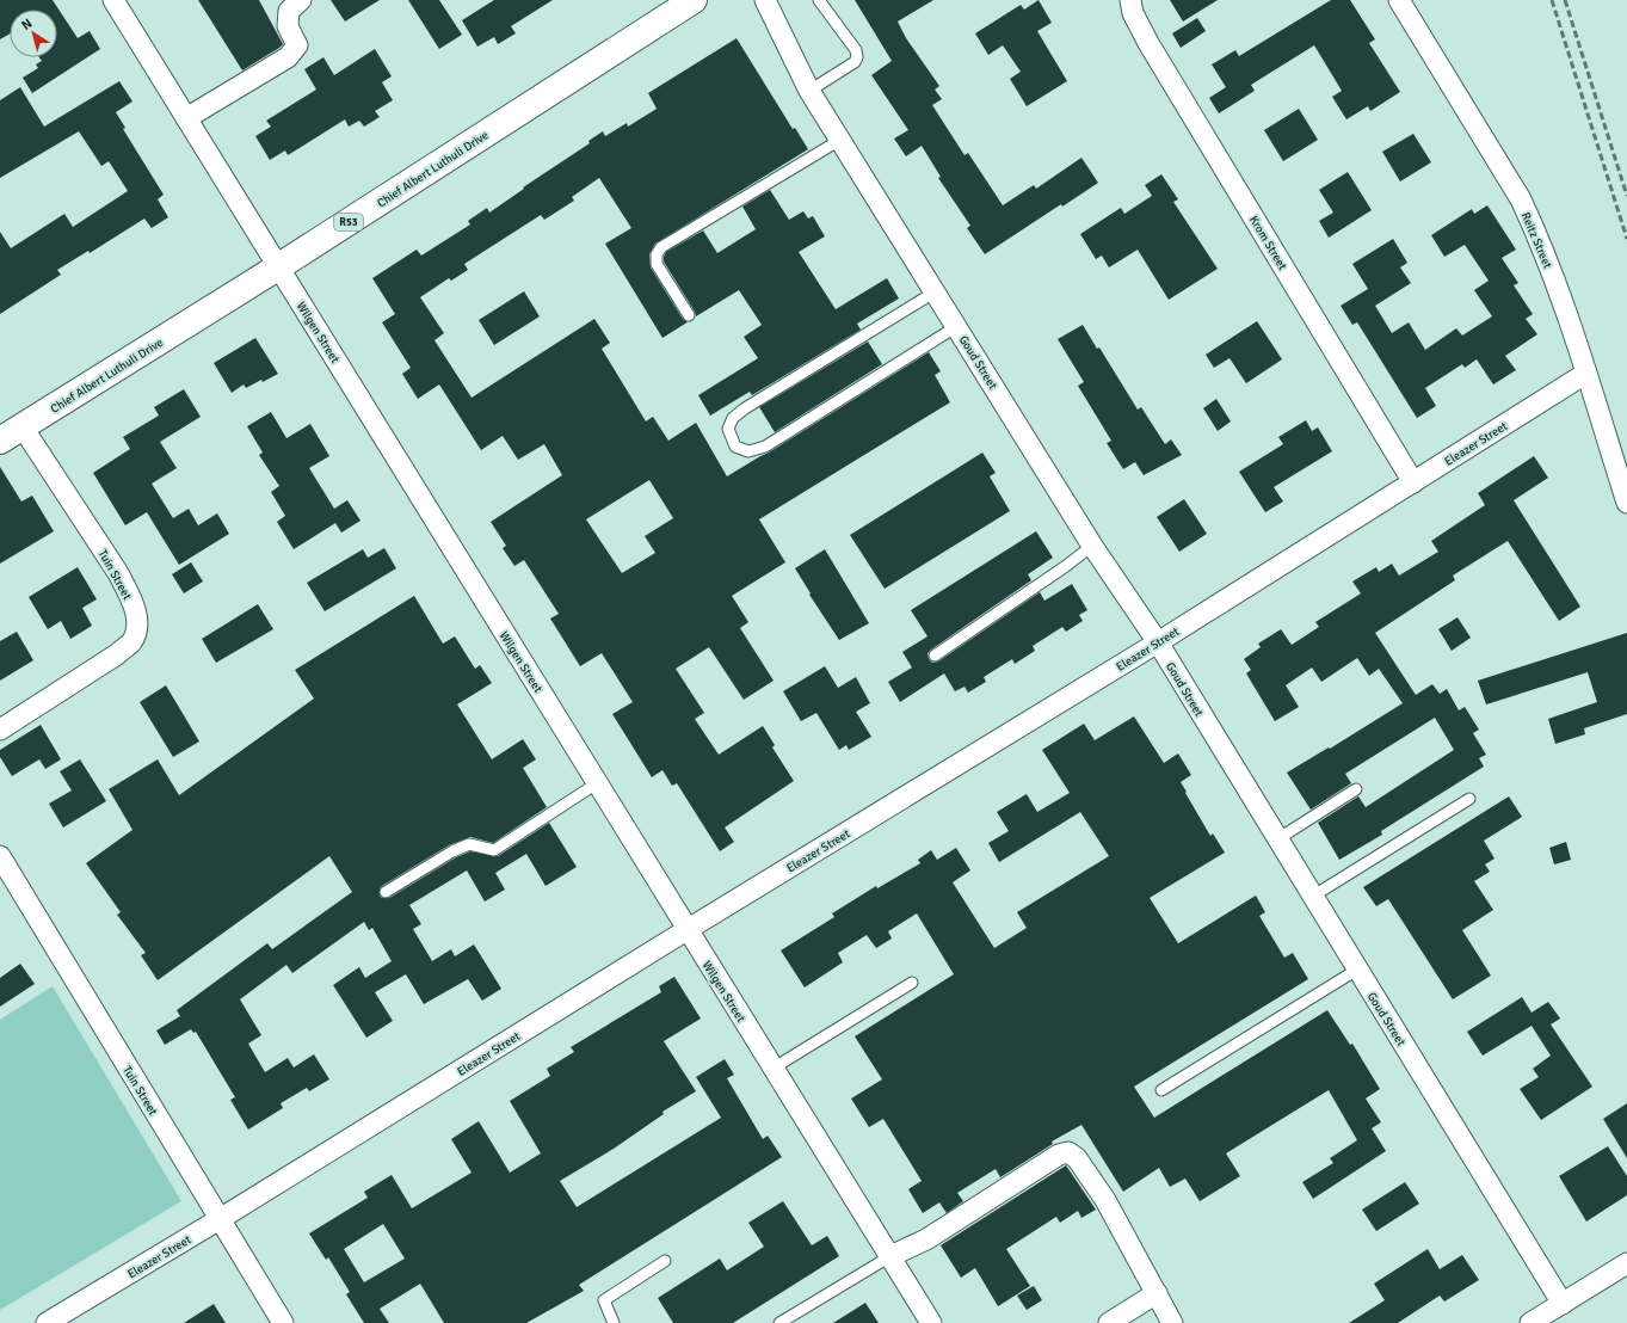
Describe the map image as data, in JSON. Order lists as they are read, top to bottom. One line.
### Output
{"streets":{"main road":["Chief Albert Luthuli Drive","R53"],"street":["Reitz Street","Krom Street","Wilgen Street","Goud Street","Eleazer Street","Tuin Street"]},"crossings":[["Chief Albert Luthuli Drive","Wilgen Street"],["Chief Albert Luthuli Drive","Tuin Street"],["Reitz Street","Eleazer Street"],["Krom Street","Eleazer Street"],["Wilgen Street","Eleazer Street"],["Goud Street","Eleazer Street"],["Eleazer Street","Tuin Street"]],"north":"top left"}
